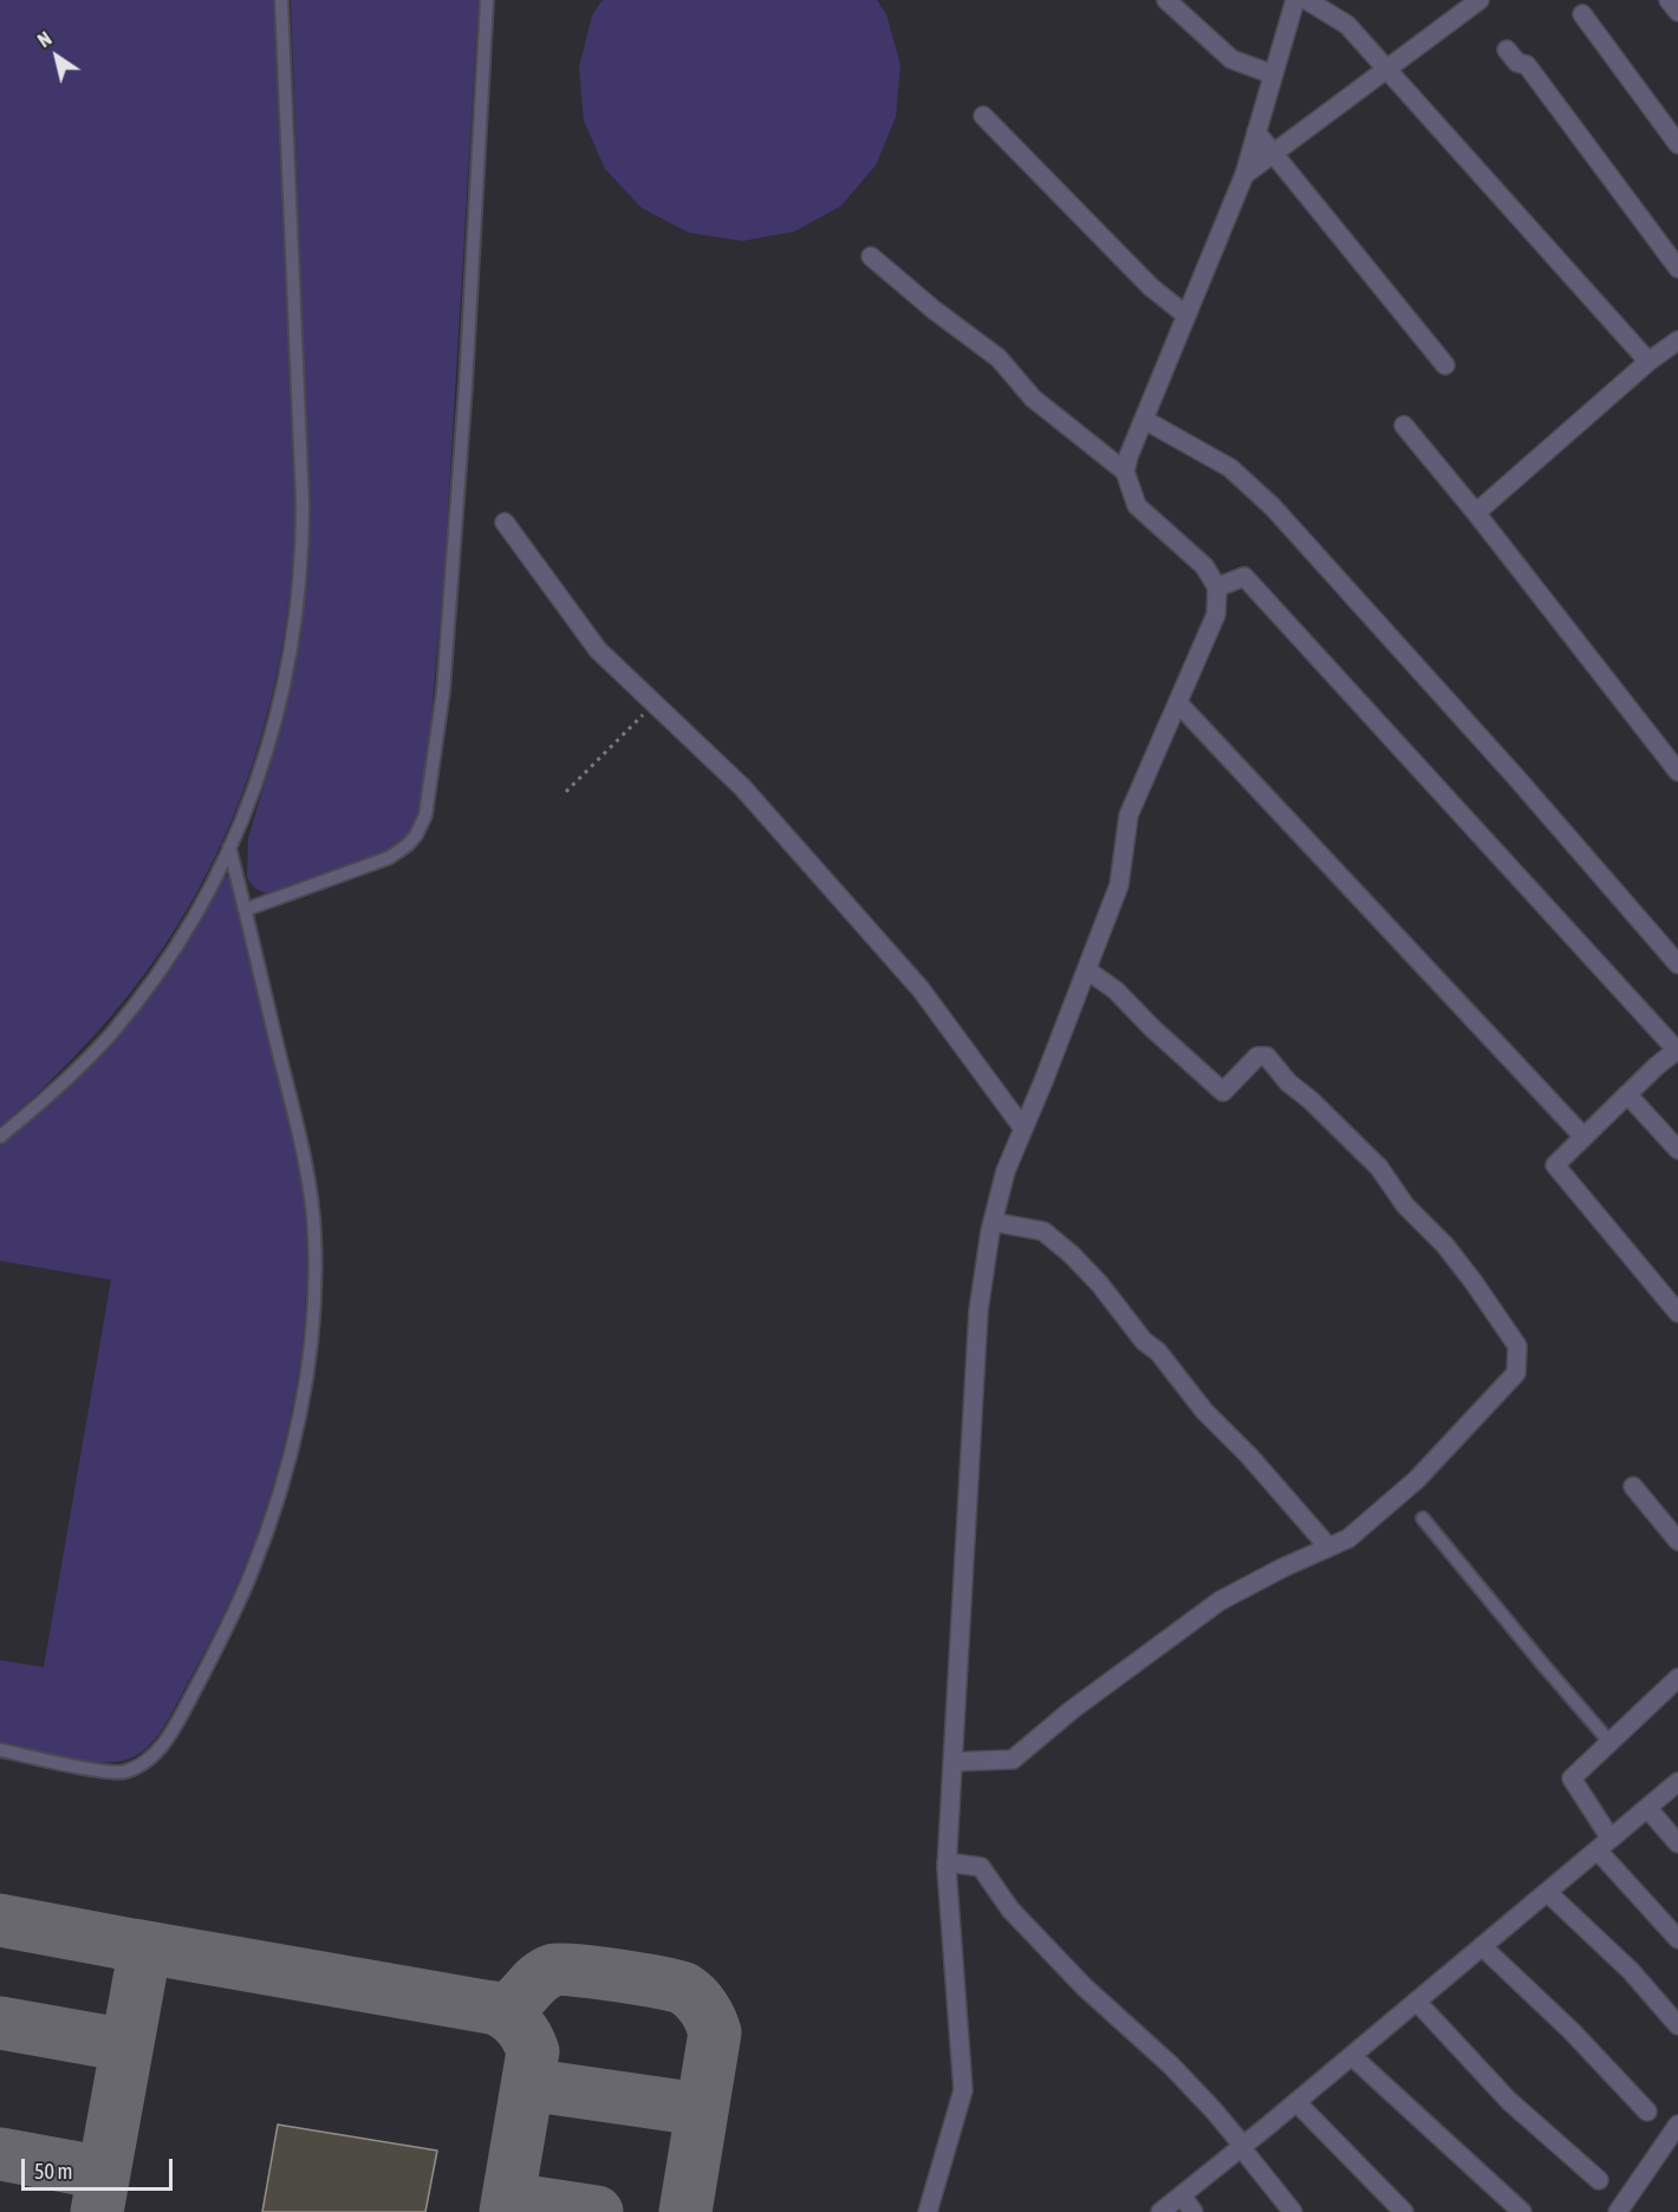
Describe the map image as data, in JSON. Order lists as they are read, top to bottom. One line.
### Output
{"scale_bar":"50 m","north":"top left"}
